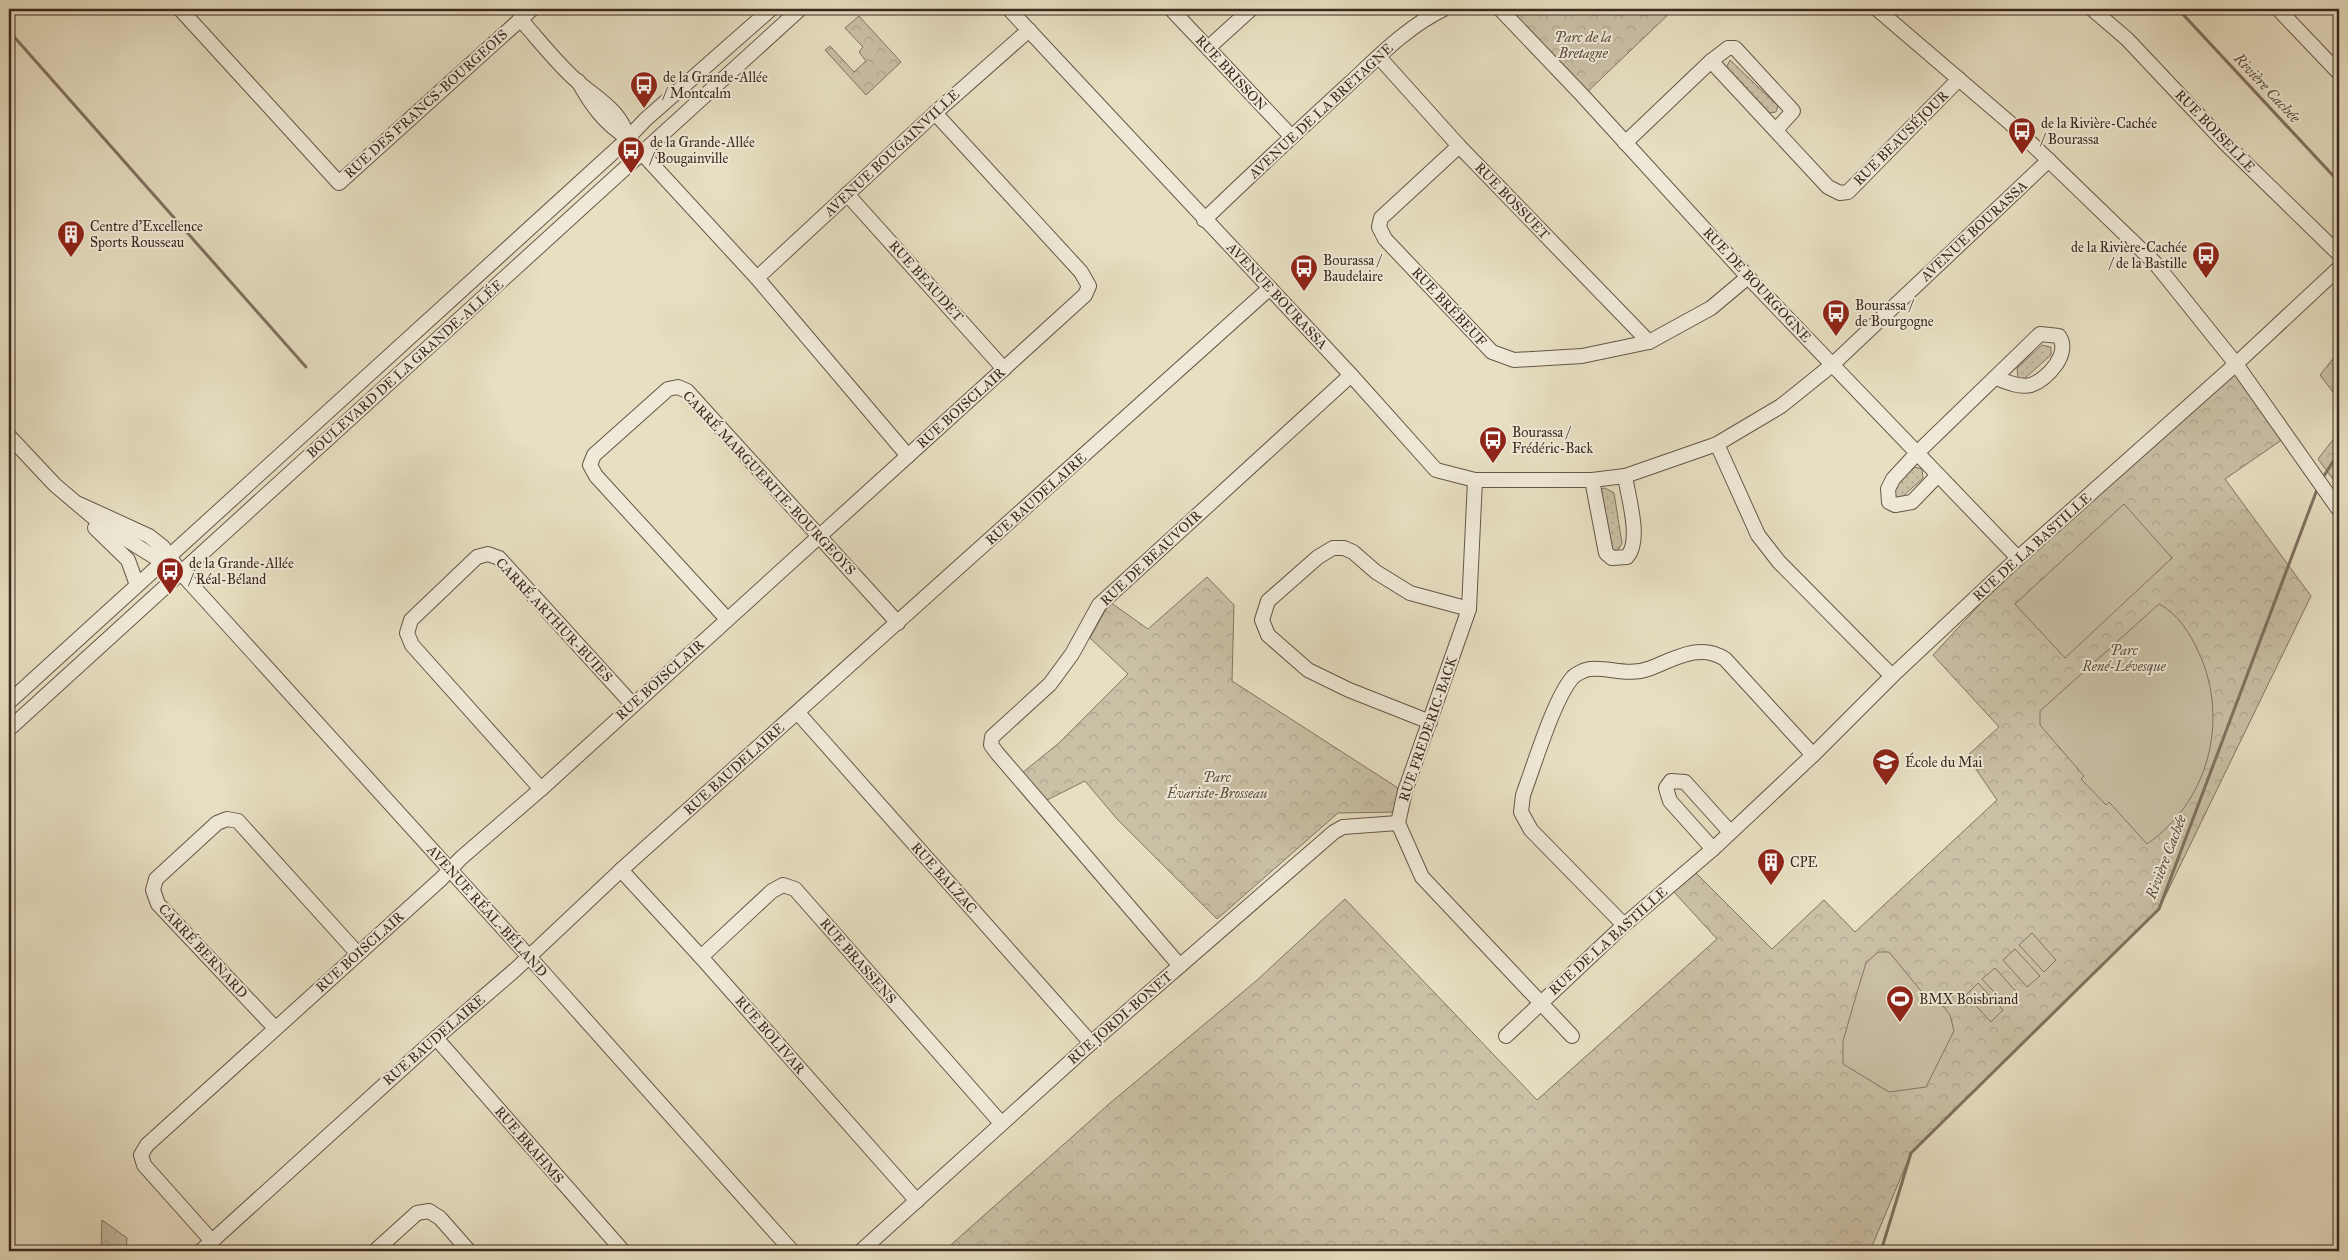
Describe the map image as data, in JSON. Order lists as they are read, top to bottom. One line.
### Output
{"streets":{"street":["RUE BRISSON","RUE DES FRANCS-BOURGEOIS","AVENUE DE LA BRETAGNE","RUE BOISELLE","RUE BEAUSÉJOUR","AVENUE BOUGAINVILLE","RUE BOSSUET","AVENUE BOURASSA","RUE BEAUDET","RUE DE BOURGOGNE","RUE BRÉBEUF","BOULEVARD DE LA GRANDE-ALLÉE","RUE BOISCLAIR","CARRÉ MARGUERITE-BOURGEOYS","RUE BAUDELAIRE","RUE DE LA BASTILLE","RUE DE BEAUVOIR","CARRÉ ARTHUR-BUIES","RUE FREDERIC-BACK","RUE BALZAC","AVENUE RÉAL-BÉLAND","CARRÉ BERNARD","RUE BRASSENS","RUE JORDI-BONET","RUE BOLIVAR","RUE BRAHMS"]},"crossings":[["RUE BRISSON","AVENUE DE LA BRETAGNE"],["AVENUE DE LA BRETAGNE","RUE BOSSUET"],["AVENUE DE LA BRETAGNE","AVENUE BOURASSA"],["AVENUE BOUGAINVILLE","AVENUE BOURASSA"],["AVENUE BOUGAINVILLE","RUE BEAUDET"],["AVENUE BOUGAINVILLE","RUE BOISCLAIR"],["RUE BOSSUET","RUE BRÉBEUF"],["AVENUE BOURASSA","RUE DE BOURGOGNE"],["AVENUE BOURASSA","RUE BAUDELAIRE"],["AVENUE BOURASSA","RUE DE BEAUVOIR"],["AVENUE BOURASSA","RUE FREDERIC-BACK"],["RUE BEAUDET","RUE BOISCLAIR"],["RUE DE BOURGOGNE","RUE BRÉBEUF"],["RUE DE BOURGOGNE","RUE DE LA BASTILLE"],["BOULEVARD DE LA GRANDE-ALLÉE","AVENUE RÉAL-BÉLAND"],["RUE BOISCLAIR","CARRÉ MARGUERITE-BOURGEOYS"],["RUE BOISCLAIR","RUE BAUDELAIRE"],["RUE BOISCLAIR","CARRÉ ARTHUR-BUIES"],["RUE BOISCLAIR","AVENUE RÉAL-BÉLAND"],["RUE BOISCLAIR","CARRÉ BERNARD"],["CARRÉ MARGUERITE-BOURGEOYS","RUE BAUDELAIRE"],["RUE BAUDELAIRE","RUE BALZAC"],["RUE BAUDELAIRE","AVENUE RÉAL-BÉLAND"],["RUE BAUDELAIRE","RUE BOLIVAR"],["RUE BAUDELAIRE","RUE BRAHMS"],["RUE DE BEAUVOIR","RUE JORDI-BONET"],["RUE FREDERIC-BACK","RUE JORDI-BONET"],["RUE BALZAC","RUE JORDI-BONET"],["RUE BRASSENS","RUE JORDI-BONET"],["RUE BRASSENS","RUE BOLIVAR"],["RUE JORDI-BONET","RUE BOLIVAR"]],"water":["Rivière Cachée"],"parks":["Parc de la Bretagne","Parc René-Lévesque","Parc Évariste-Brosseau"],"places":{"bus stop":["de la Grande-Allée / Montcalm","de la Rivière-Cachée / Bourassa","de la Grande-Allée / Bougainville","de la Rivière-Cachée / de la Bastille","Bourassa / Baudelaire","Bourassa / de Bourgogne","Bourassa / Frédéric-Back","de la Grande-Allée / Réal-Béland"],"building":["Centre d'Excellence Sports Rousseau","CPE"],"school or university":["École du Mai"],"sports":["BMX Boisbriand"]}}
